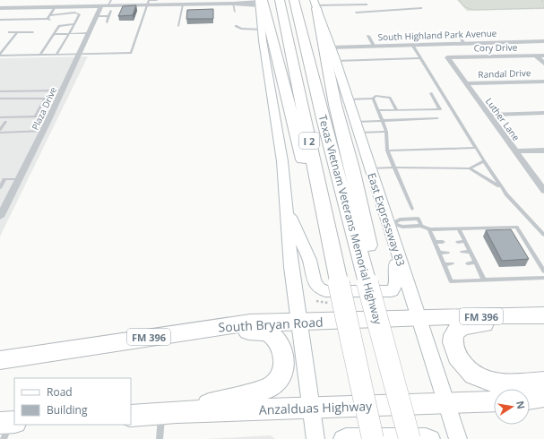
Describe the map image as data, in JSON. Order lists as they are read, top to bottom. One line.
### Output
{"streets":{"highway":["I 2","Texas Vietnam Veterans Memorial Highway","FM 396","South Bryan Road","Anzalduas Highway"],"main road":["East Expressway 83"],"street":["South Highland Park Avenue","Cory Drive","Randal Drive","Plaza Drive","Luther Lane"]},"crossings":[["South Highland Park Avenue","East Expressway 83"],["Cory Drive","Luther Lane"],["Randal Drive","Luther Lane"],["East Expressway 83","South Bryan Road"],["East Expressway 83","Anzalduas Highway"]],"legend":["Road","Building"],"north":"right"}
